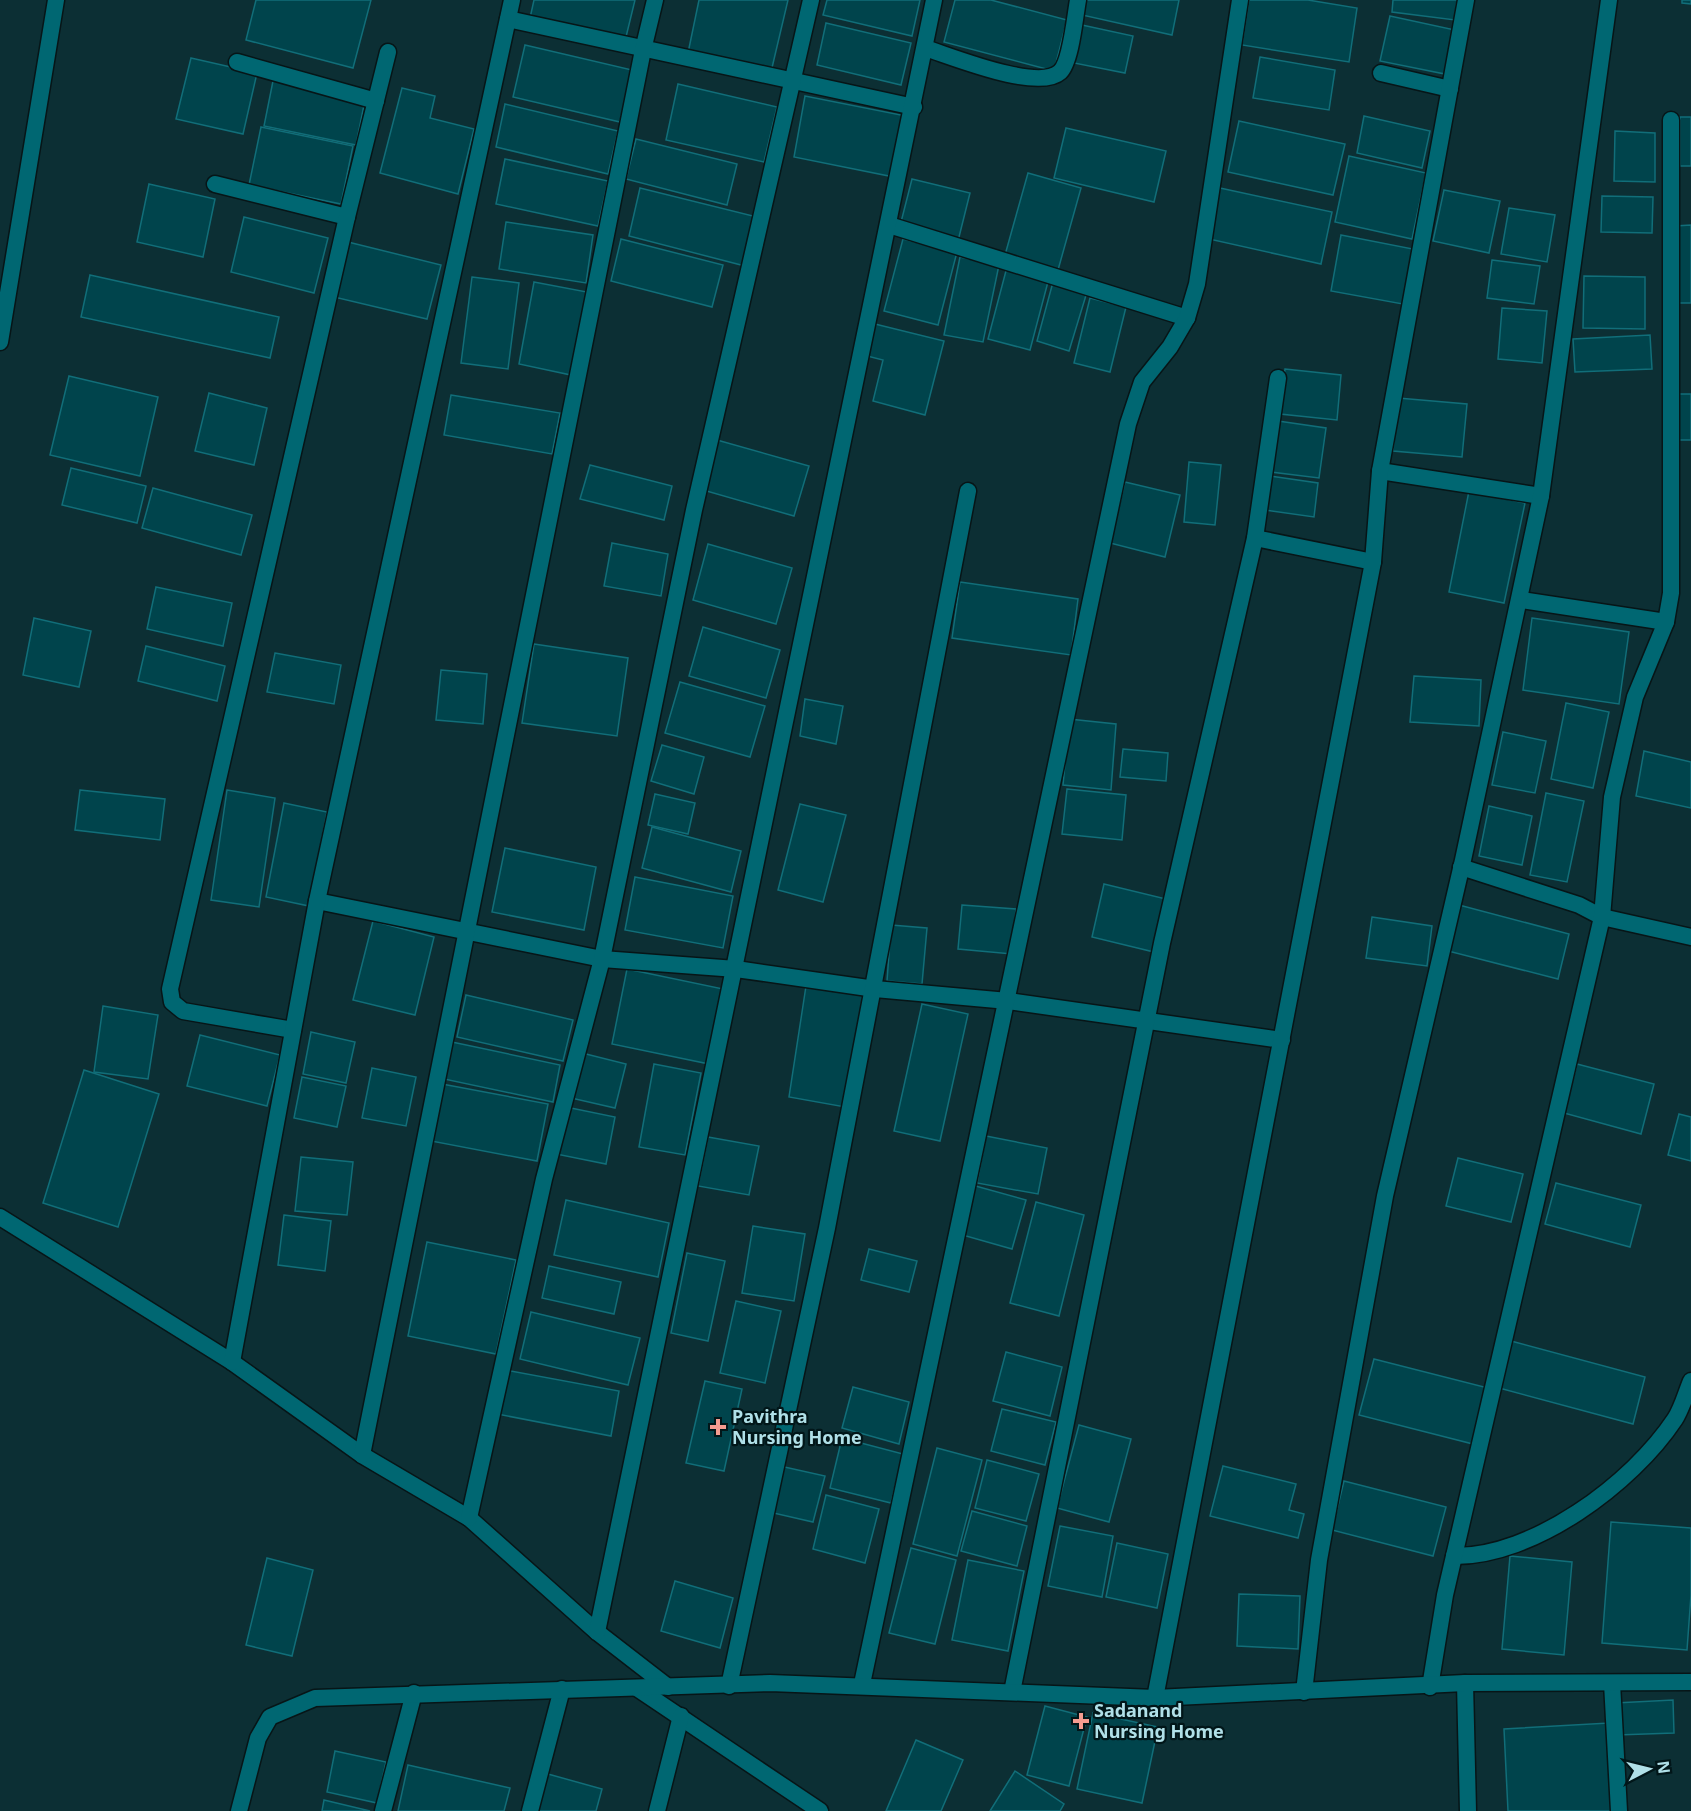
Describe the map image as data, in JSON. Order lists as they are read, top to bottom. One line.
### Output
{"places":{"health":["Pavithra Nursing Home","Sadanand Nursing Home"]},"north":"right"}
